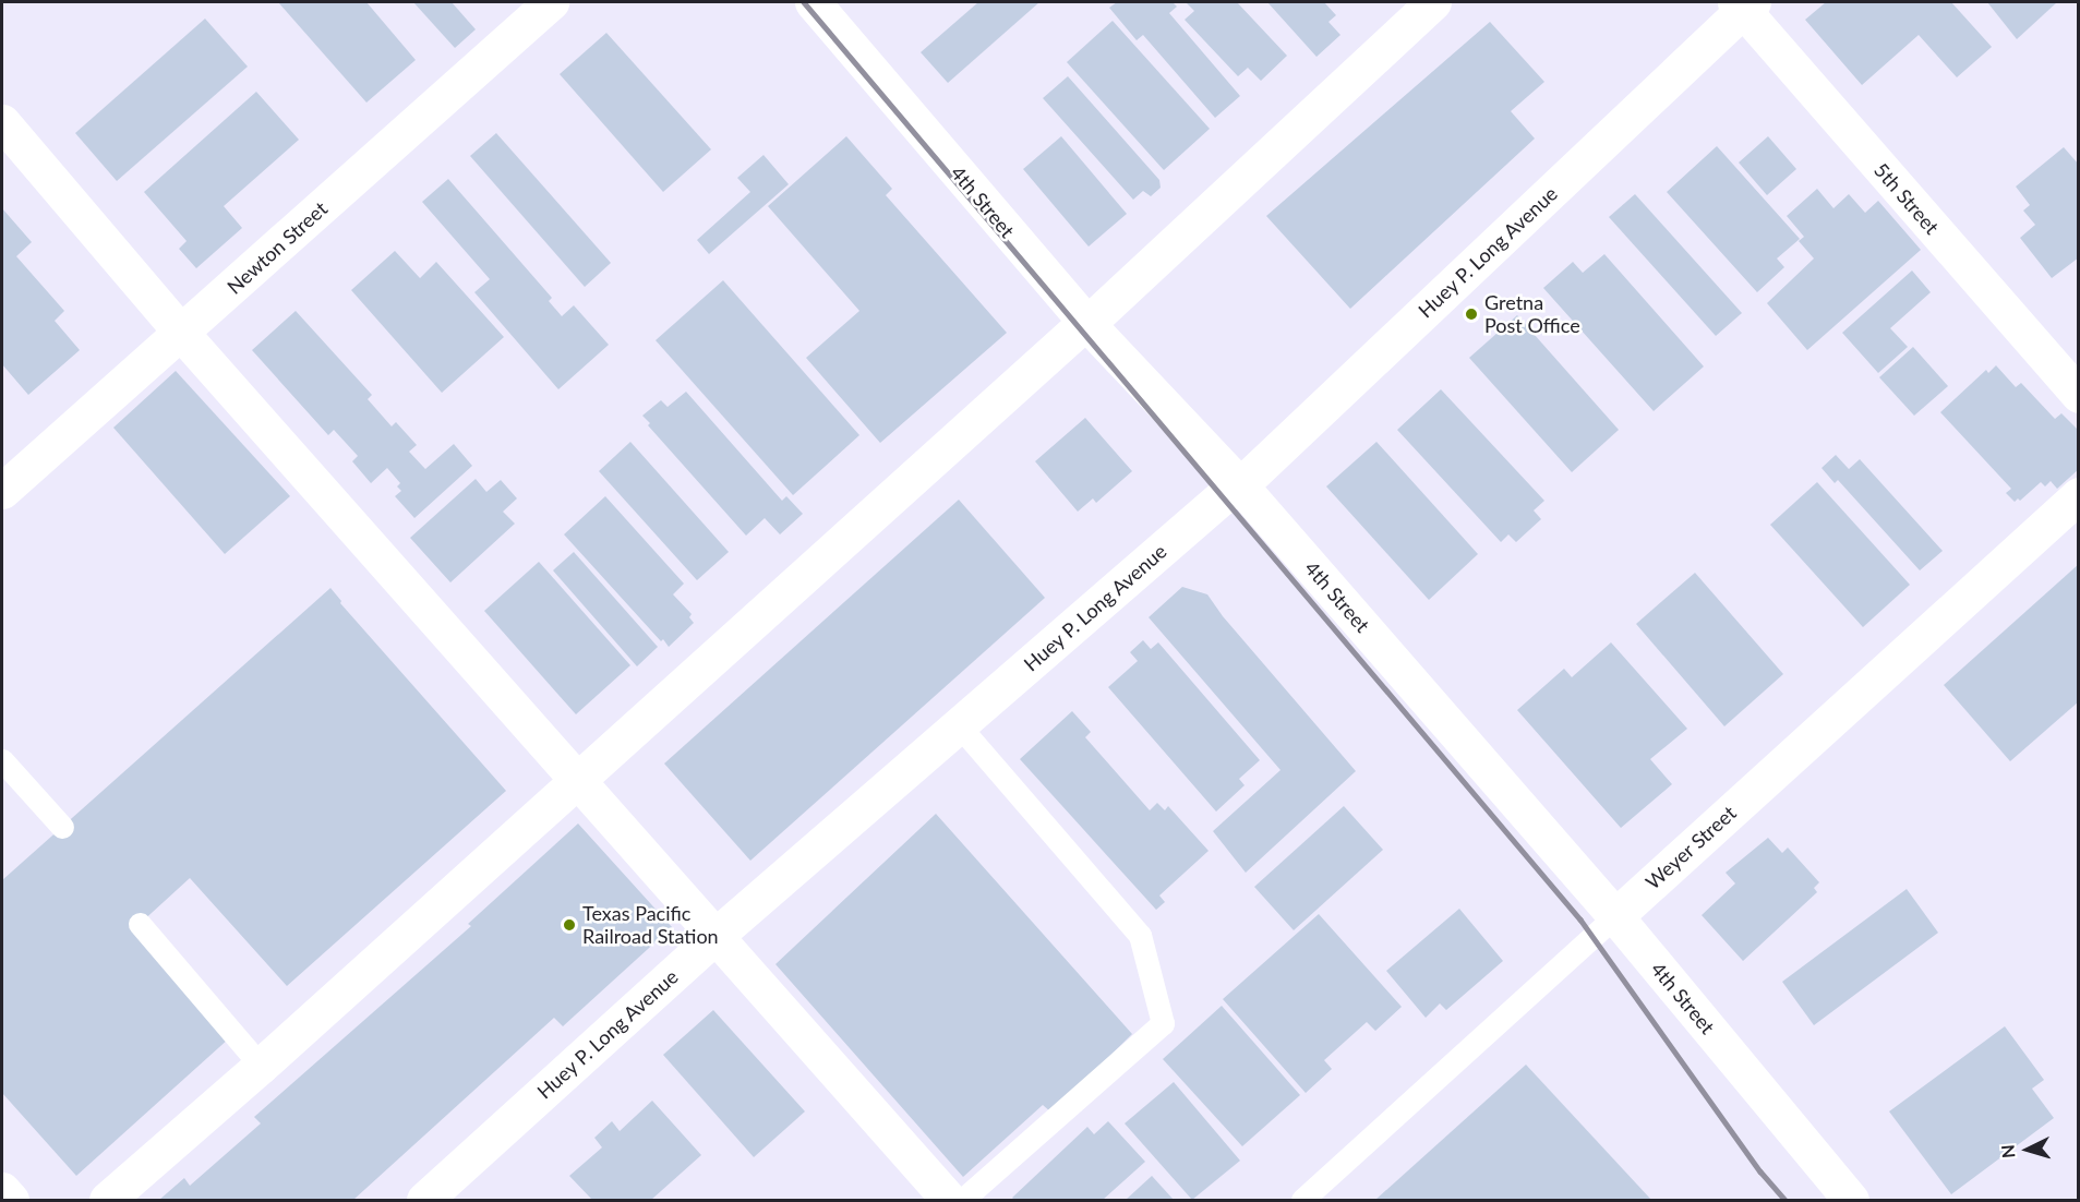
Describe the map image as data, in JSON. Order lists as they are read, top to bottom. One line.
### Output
{"streets":{"street":["5th Street","4th Street","Newton Street","Huey P. Long Avenue","Weyer Street"]},"crossings":[["5th Street","Huey P. Long Avenue"],["4th Street","Huey P. Long Avenue"],["4th Street","Weyer Street"]],"places":["Gretna Post Office","Texas Pacific Railroad Station"],"north":"left"}
